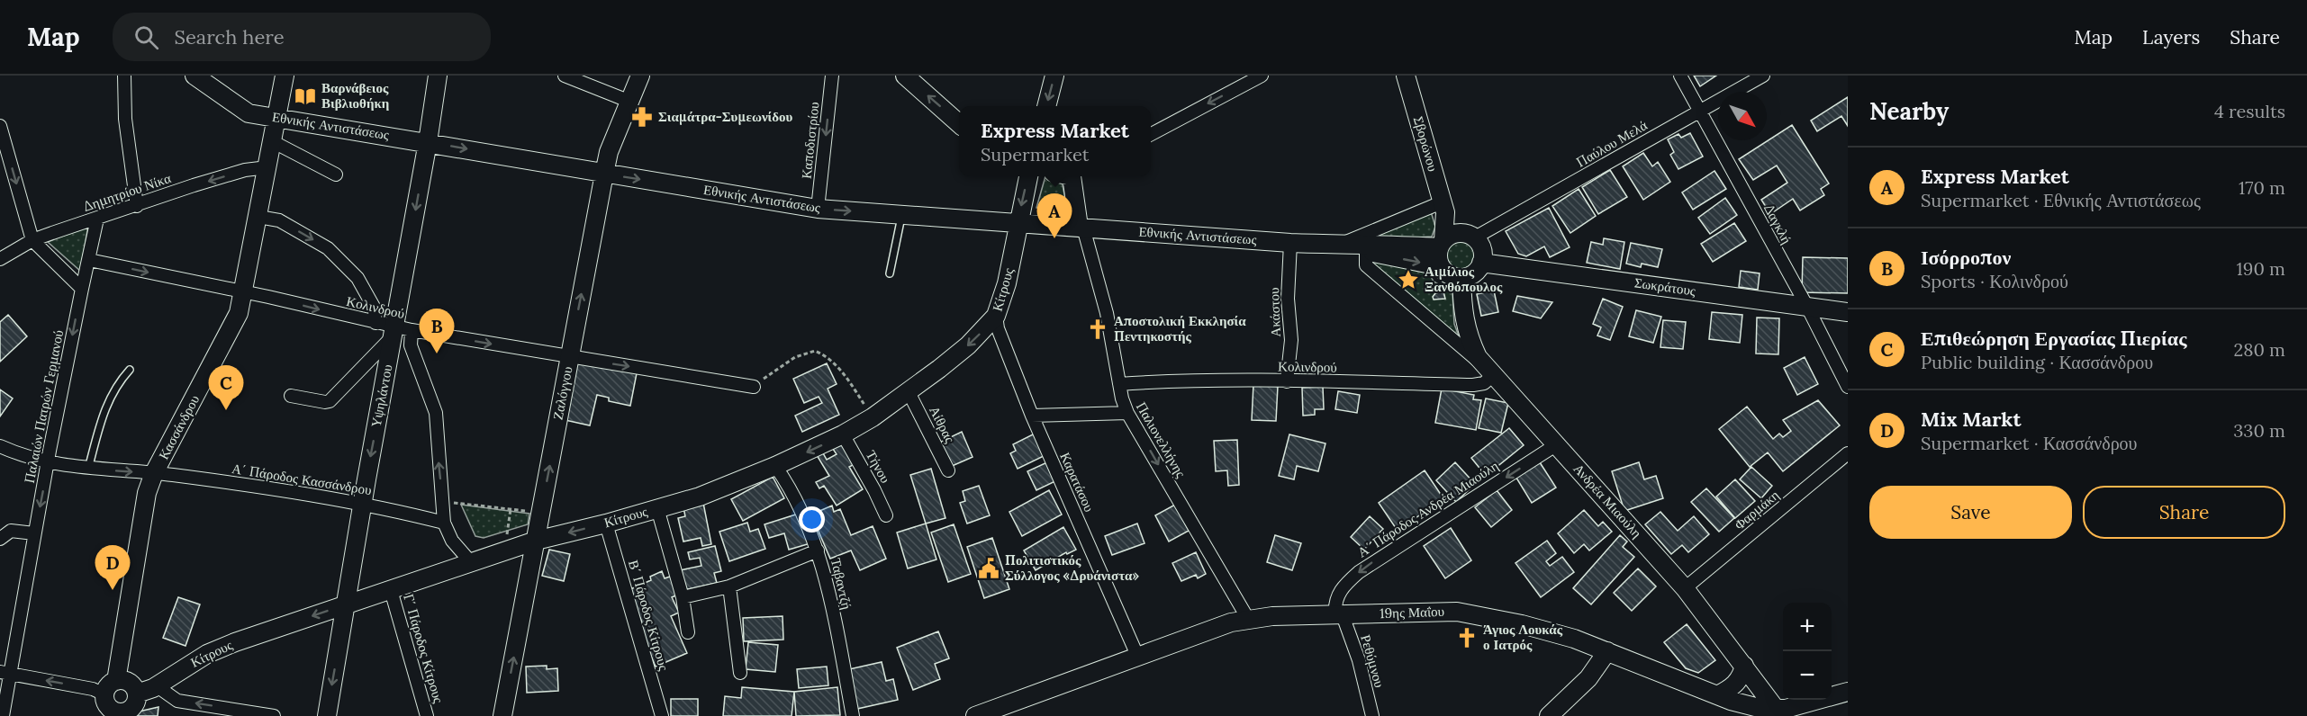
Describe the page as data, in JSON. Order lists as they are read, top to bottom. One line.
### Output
{"streets":{"main road":["Εθνικής Αντιστάσεως","Σβορώνου","Σωκράτους","Κίτρους","Ζαλόγγου","Υψηλάντου","Κασσάνδρου","Ανδρέα Μιαούλη","19ης Μαΐου"],"street":["Καποδιστρίου","Παύλου Μελά","Δημητρίου Νίκα","Δαγκλή","Κολινδρού","Ακάστου","Παλαιών Πατρών Γερμανού","Αίθρας","Παλιονελλήνης","Τήνου","Α΄ Πάροδος Κασσάνδρου","Καρατάσου","Α΄ Πάροδος Ανδρέα Μιαούλη","Φαρμάκη","Ταβαντζή","Β΄ Πάροδος Κίτρους","Γ΄ Πάροδος Κίτρους","Ρεθύμνου"]},"crossings":[["Εθνικής Αντιστάσεως","Καποδιστρίου"],["Εθνικής Αντιστάσεως","Κίτρους"],["Εθνικής Αντιστάσεως","Ακάστου"],["Εθνικής Αντιστάσεως","Ζαλόγγου"],["Εθνικής Αντιστάσεως","Υψηλάντου"],["Εθνικής Αντιστάσεως","Κασσάνδρου"],["Εθνικής Αντιστάσεως","Παλιονελλήνης"],["Παύλου Μελά","Δαγκλή"],["Παύλου Μελά","Σωκράτους"],["Παύλου Μελά","Ανδρέα Μιαούλη"],["Δημητρίου Νίκα","Παλαιών Πατρών Γερμανού"],["Δημητρίου Νίκα","Κασσάνδρου"],["Δαγκλή","Σωκράτους"],["Σωκράτους","Ανδρέα Μιαούλη"],["Κίτρους","Ζαλόγγου"],["Κίτρους","Υψηλάντου"],["Κίτρους","Αίθρας"],["Κίτρους","Κασσάνδρου"],["Κίτρους","Τήνου"],["Κίτρους","Καρατάσου"],["Κίτρους","Ταβαντζή"],["Κίτρους","Β΄ Πάροδος Κίτρους"],["Κίτρους","Γ΄ Πάροδος Κίτρους"],["Κολινδρού","Ακάστου"],["Κολινδρού","Ζαλόγγου"],["Κολινδρού","Υψηλάντου"],["Κολινδρού","Παλαιών Πατρών Γερμανού"],["Κολινδρού","Κασσάνδρου"],["Κολινδρού","Παλιονελλήνης"],["Κολινδρού","Ανδρέα Μιαούλη"],["Υψηλάντου","Α΄ Πάροδος Κασσάνδρου"],["Παλαιών Πατρών Γερμανού","Α΄ Πάροδος Κασσάνδρου"],["Κασσάνδρου","Α΄ Πάροδος Κασσάνδρου"],["Παλιονελλήνης","19ης Μαΐου"],["Καρατάσου","19ης Μαΐου"],["Ανδρέα Μιαούλη","Α΄ Πάροδος Ανδρέα Μιαούλη"],["Ανδρέα Μιαούλη","Φαρμάκη"],["Ανδρέα Μιαούλη","19ης Μαΐου"],["Α΄ Πάροδος Ανδρέα Μιαούλη","19ης Μαΐου"],["Α΄ Πάροδος Ανδρέα Μιαούλη","Ρεθύμνου"],["19ης Μαΐου","Ρεθύμνου"]],"one_way":["Εθνικής Αντιστάσεως","Καποδιστρίου","Δημητρίου Νίκα","Κίτρους","Κολινδρού","Ζαλόγγου","Υψηλάντου","Παλαιών Πατρών Γερμανού","Παλιονελλήνης","Α΄ Πάροδος Ανδρέα Μιαούλη"],"places":{"library":["Βαρνάβειος Βιβλιοθήκη"],"pharmacy":["Σιαμάτρα-Συμεωνίδου"],"place":["Αιμίλιος Ξανθόπουλος"],"church":["Αποστολική Εκκλησία Πεντηκοστής","Άγιος Λουκάς ο Ιατρός"],"public building":["Πολιτιστικός Σύλλογος «Δρυάνιστα»"]},"north":"bottom right","page":{"header":"Map","search":"Search here","nav":["Map","Layers","Share"],"heading":["Nearby","4 results"],"popup":["Express Market","Supermarket"],"list":[{"mark":"A","name":"Express Market","note":"Supermarket · Εθνικής Αντιστάσεως","value":"170 m"},{"mark":"B","name":"Ισόρροπον","note":"Sports · Κολινδρού","value":"190 m"},{"mark":"C","name":"Επιθεώρηση Εργασίας Πιερίας","note":"Public building · Κασσάνδρου","value":"280 m"},{"mark":"D","name":"Mix Markt","note":"Supermarket · Κασσάνδρου","value":"330 m"}],"pins":["A","B","C","D"],"buttons":["Save","Share"],"map_buttons":["+","−"]}}
